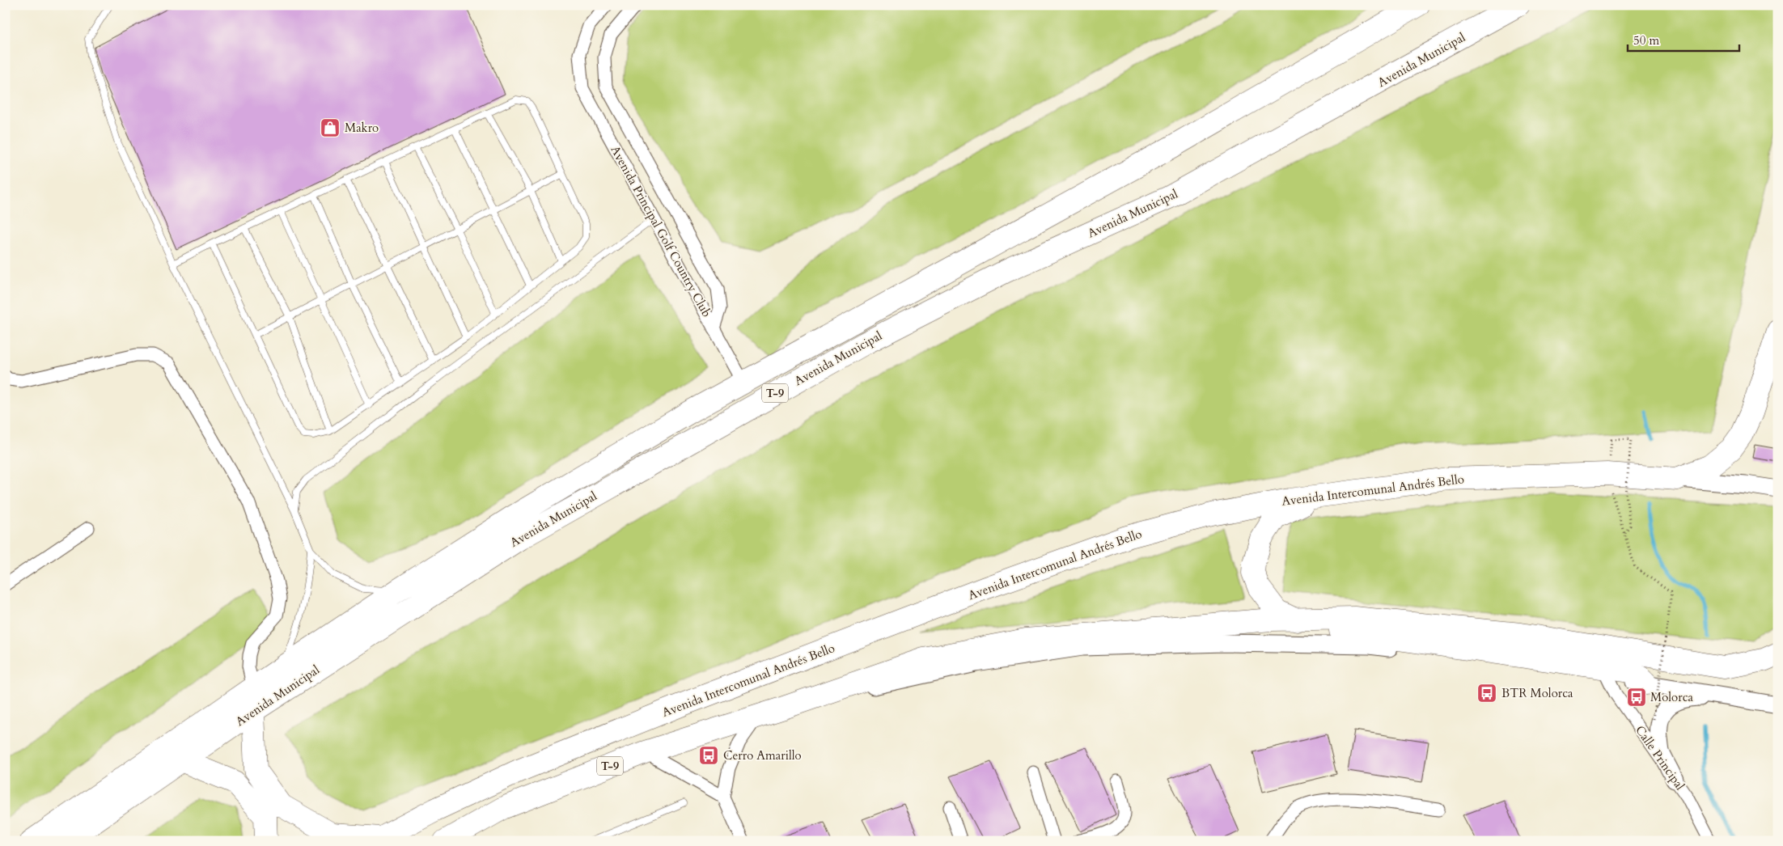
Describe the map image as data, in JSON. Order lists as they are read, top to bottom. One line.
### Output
{"streets":{"highway":["Avenida Municipal","T-9","Avenida Intercomunal Andrés Bello"],"street":["Avenida Principal Golf Country Club","Calle Principal"]},"crossings":[["T-9","Calle Principal"]],"places":{"shop":["Makro"],"bus stop":["BTR Molorca","Molorca","Cerro Amarillo"]},"scale_bar":"50 m"}
